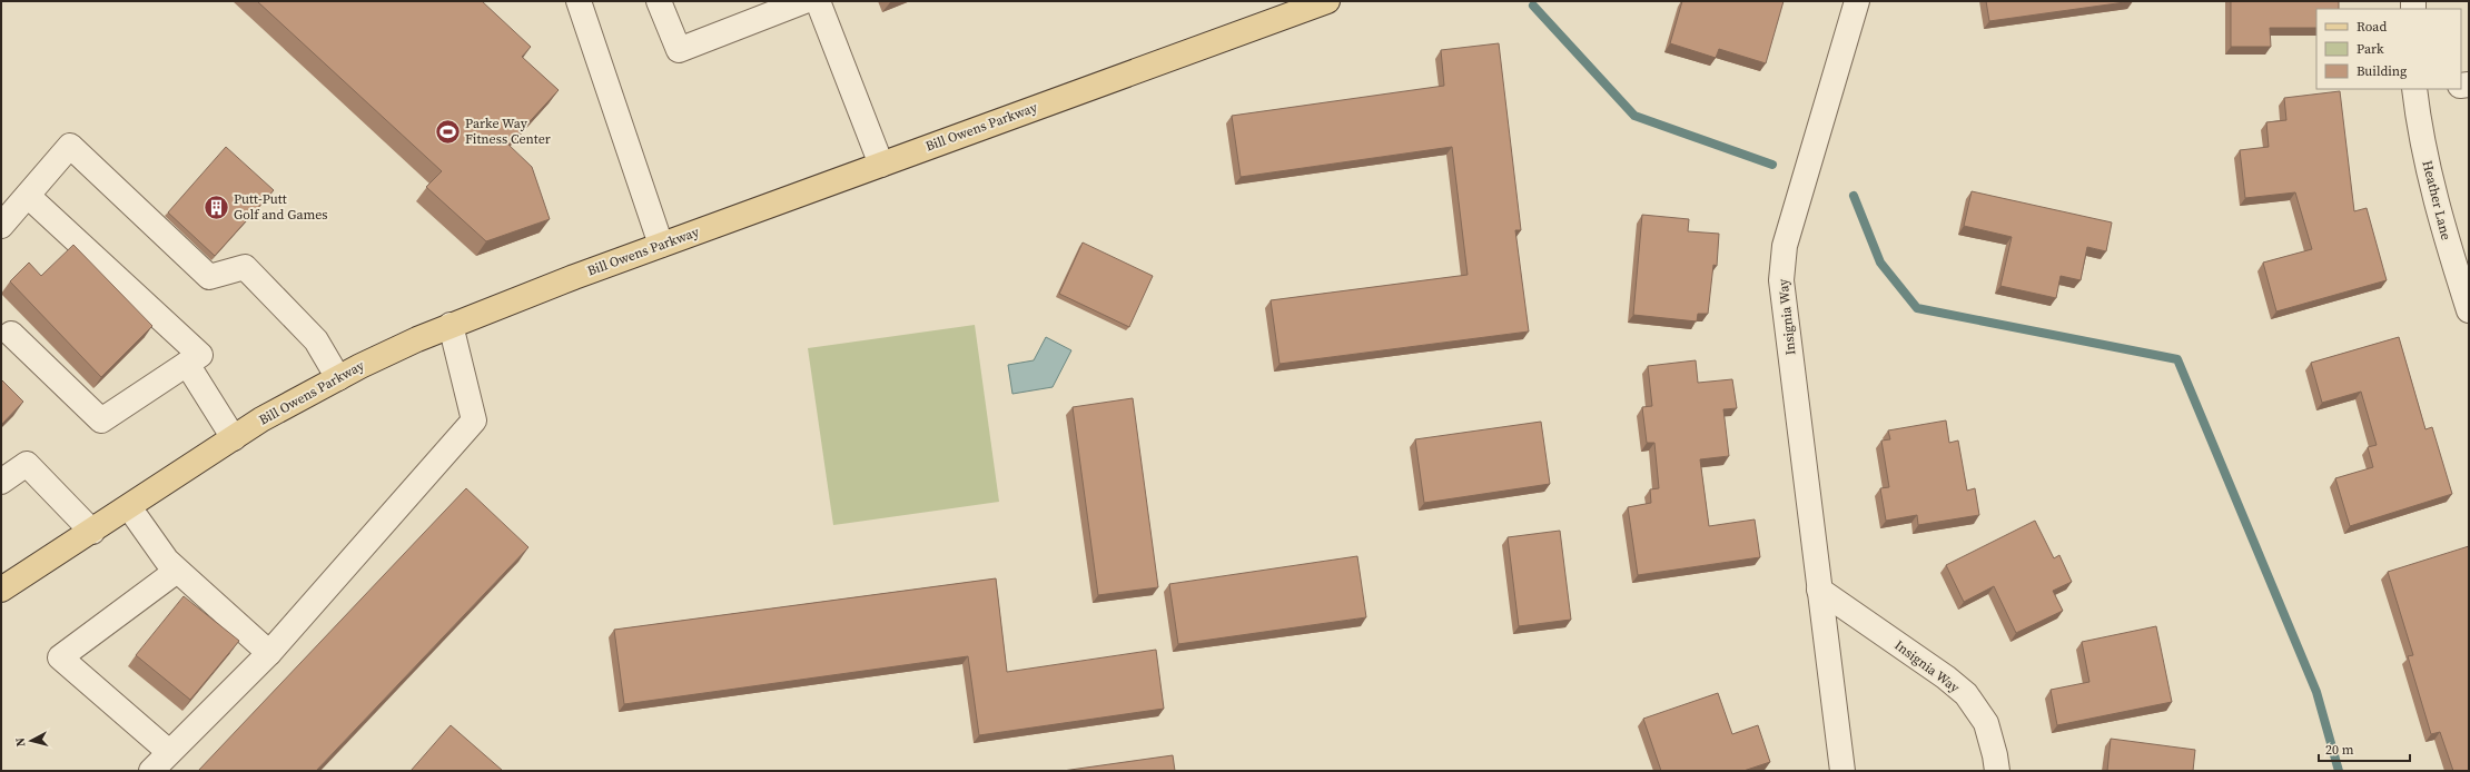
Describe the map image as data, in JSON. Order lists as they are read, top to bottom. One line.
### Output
{"streets":{"main road":["Bill Owens Parkway"],"street":["Heather Lane","Insignia Way"]},"places":{"sports":["Parke Way Fitness Center"],"building":["Putt-Putt Golf and Games"]},"legend":["Road","Park","Building"],"scale_bar":"20 m","north":"left"}
